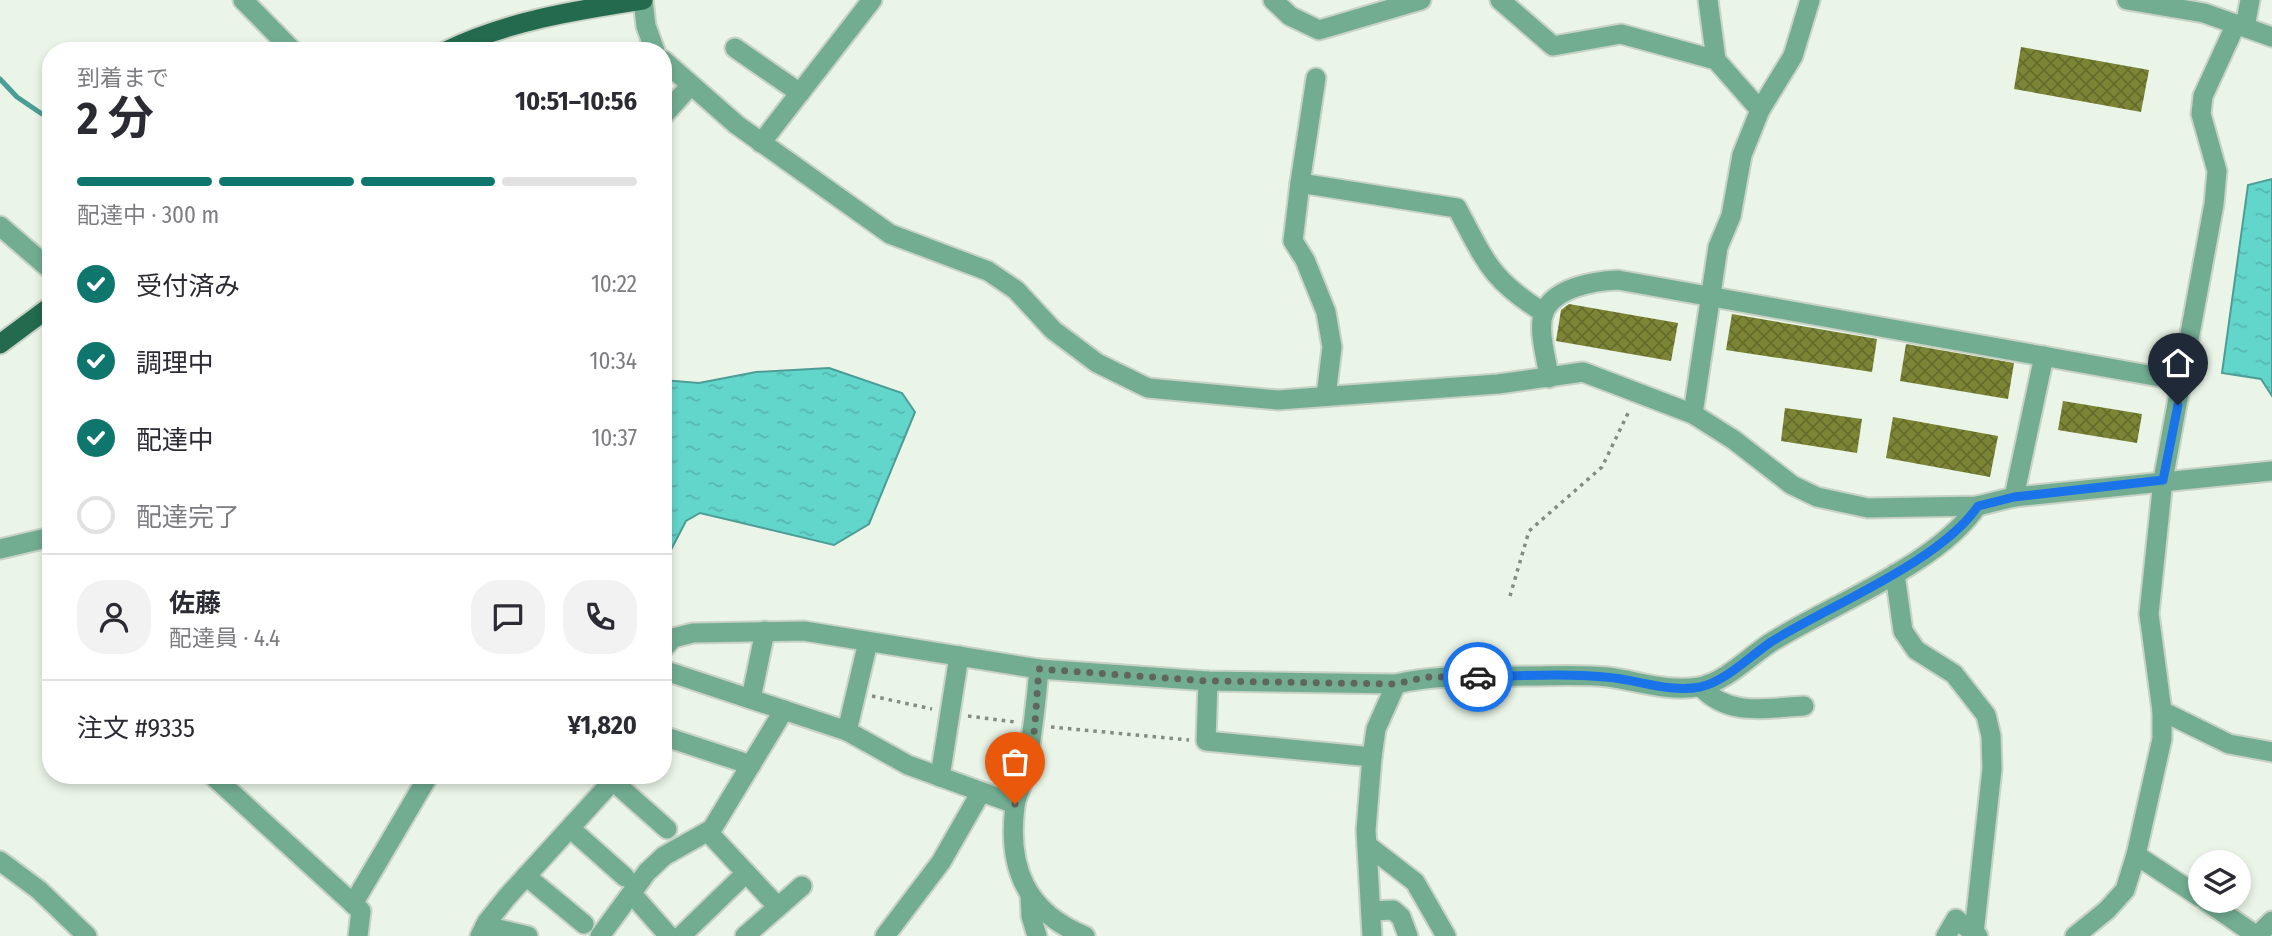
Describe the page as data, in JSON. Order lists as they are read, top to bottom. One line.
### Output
{"page":{"heading":["2 分","到着まで","10:51–10:56"],"panel":["佐藤","配達員 · 4.4","注文 #9335","¥1,820"],"bar":"配達中 · 300 m","list":[["受付済み","10:22"],["調理中","10:34"],["配達中","10:37"],"配達完了"]}}
